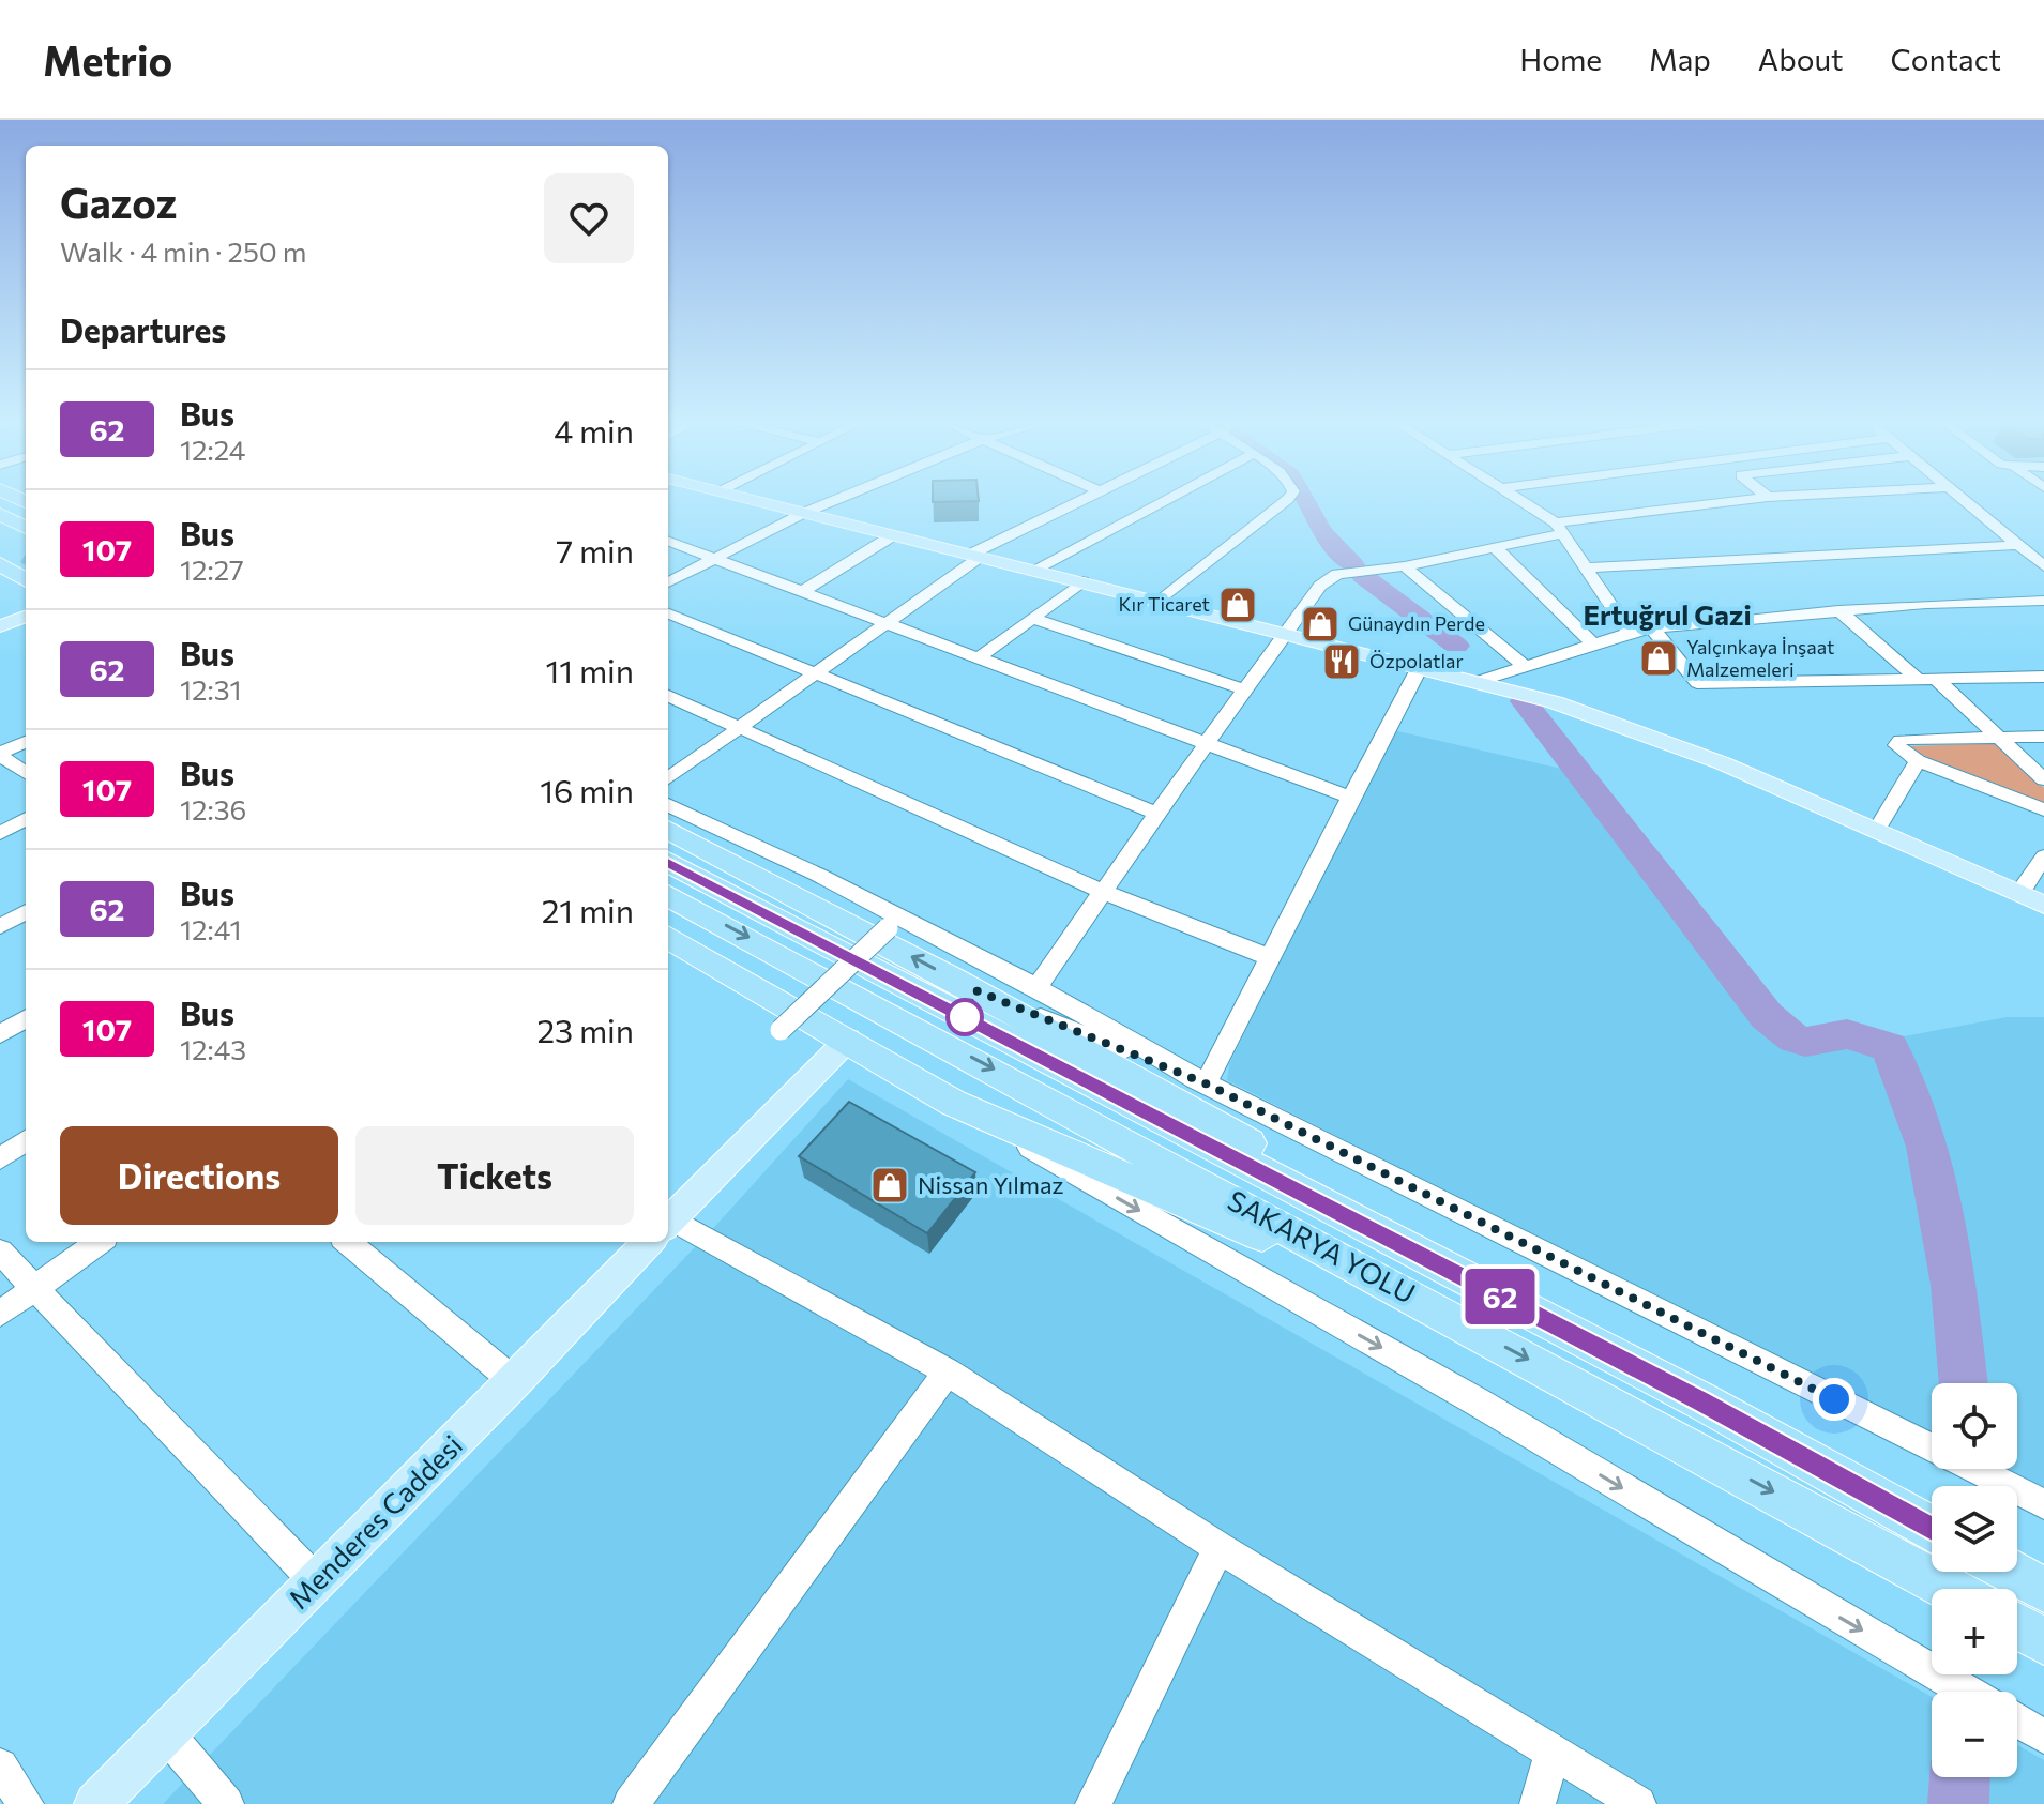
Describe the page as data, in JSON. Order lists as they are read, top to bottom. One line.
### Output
{"streets":{"highway":["SAKARYA YOLU"],"main road":["Menderes Caddesi"]},"districts":["Ertuğrul Gazi"],"places":{"shop":["Kır Ticaret","Günaydın Perde","Yalçınkaya İnşaat Malzemeleri","Nissan Yılmaz"],"restaurant":["Özpolatlar"]},"lines":["bus line 62"],"page":{"header":"Metrio","nav":["Home","Map","About","Contact"],"on_map":"62","heading":[["Gazoz","Walk · 4 min · 250 m"],"Departures"],"list":[{"mark":"62","name":"Bus","note":"12:24","value":"4 min"},{"mark":"107","name":"Bus","note":"12:27","value":"7 min"},{"mark":"62","name":"Bus","note":"12:31","value":"11 min"},{"mark":"107","name":"Bus","note":"12:36","value":"16 min"},{"mark":"62","name":"Bus","note":"12:41","value":"21 min"},{"mark":"107","name":"Bus","note":"12:43","value":"23 min"}],"buttons":["Directions","Tickets"],"map_buttons":["+","−"]}}
